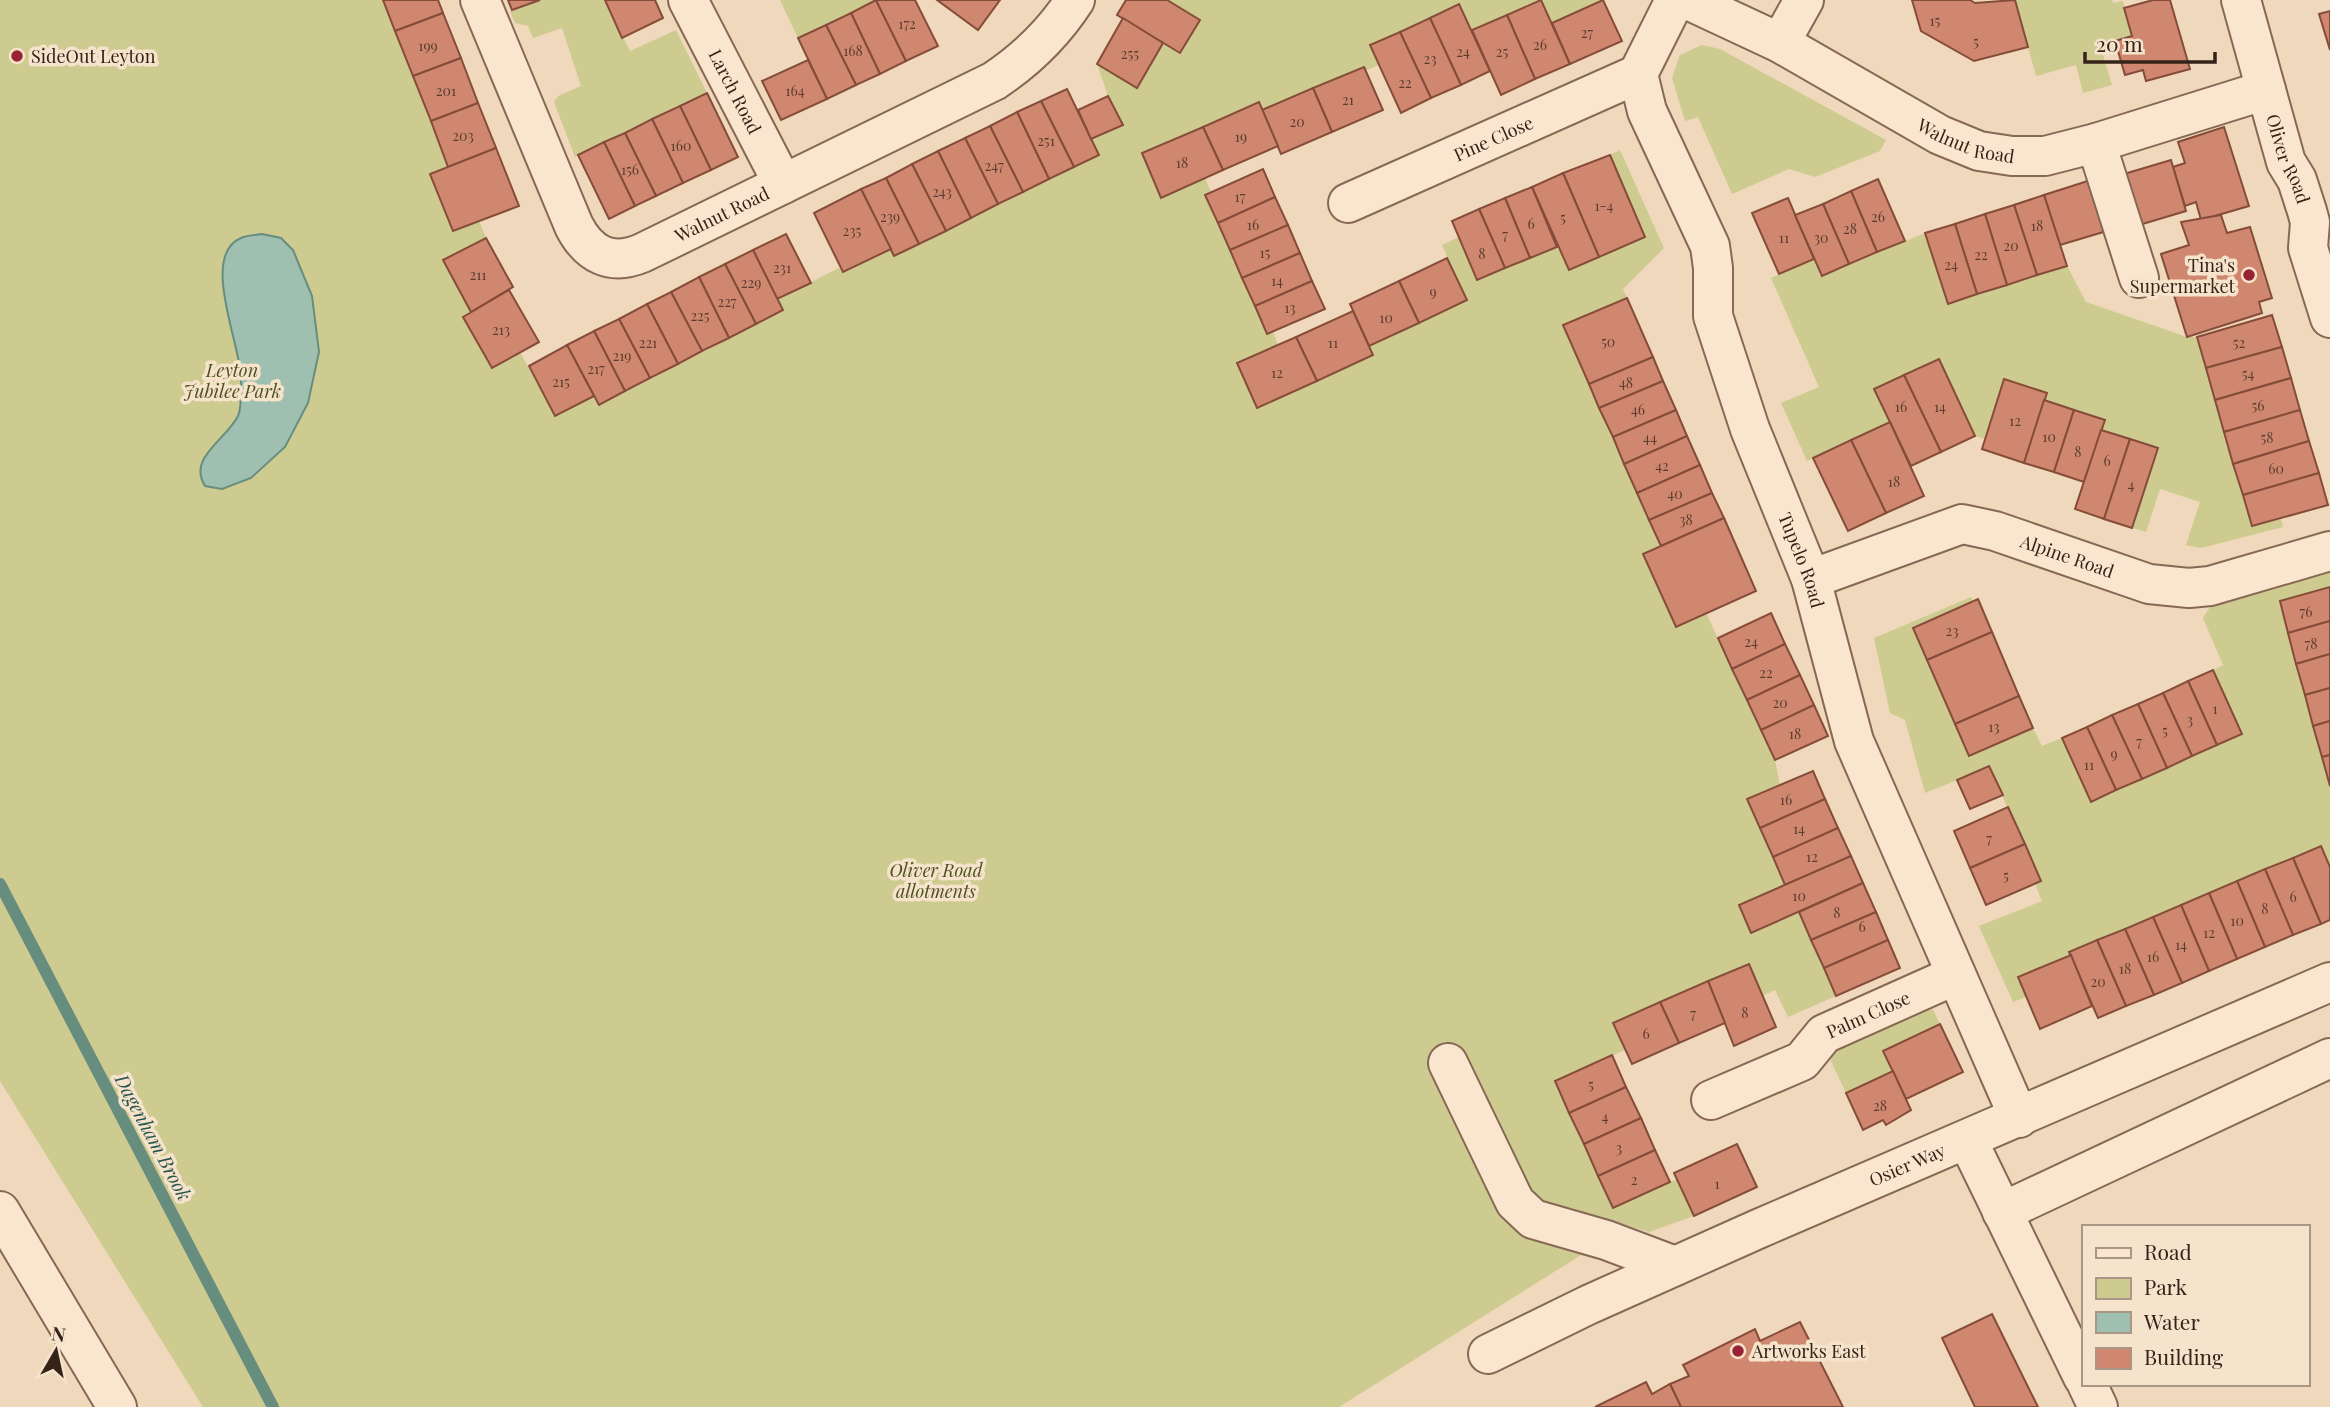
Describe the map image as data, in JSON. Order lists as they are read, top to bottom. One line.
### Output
{"streets":{"street":["Larch Road","Walnut Road","Pine Close","Oliver Road","Alpine Road","Tupelo Road","Palm Close","Osier Way"]},"crossings":[["Larch Road","Walnut Road"],["Walnut Road","Oliver Road"],["Pine Close","Tupelo Road"],["Alpine Road","Tupelo Road"],["Tupelo Road","Palm Close"],["Tupelo Road","Osier Way"]],"water":["Dagenham Brook"],"parks":["Leyton Jubilee Park","Oliver Road allotments"],"places":["SideOut Leyton","Tina's Supermarket","Artworks East"],"house_numbers":["15","172","27","5","26","199","168","24","25","255","23","22","201","164","21","20","203","19","251","160","18","247","156","243","17","1-4","239","26","5","6","16","18","28","235","7","11","30","20","15","8","22","24","231","211","14","229","9","227","13","225","10","213","50","221","11","52","219","217","12","54","215","48","56","16","14","46","12","10","44","58","8","6","42","60","18","4","40","38","76","23","24","78","22","20","1","3","13","5","18","7","9","11","16","14","7","12","5","10","6","8","8","10","6","12","14","16","18","20","8","7","6","5","28","4","3","2","1"],"legend":["Road","Park","Water","Building"],"scale_bar":"20 m","north":"top"}
